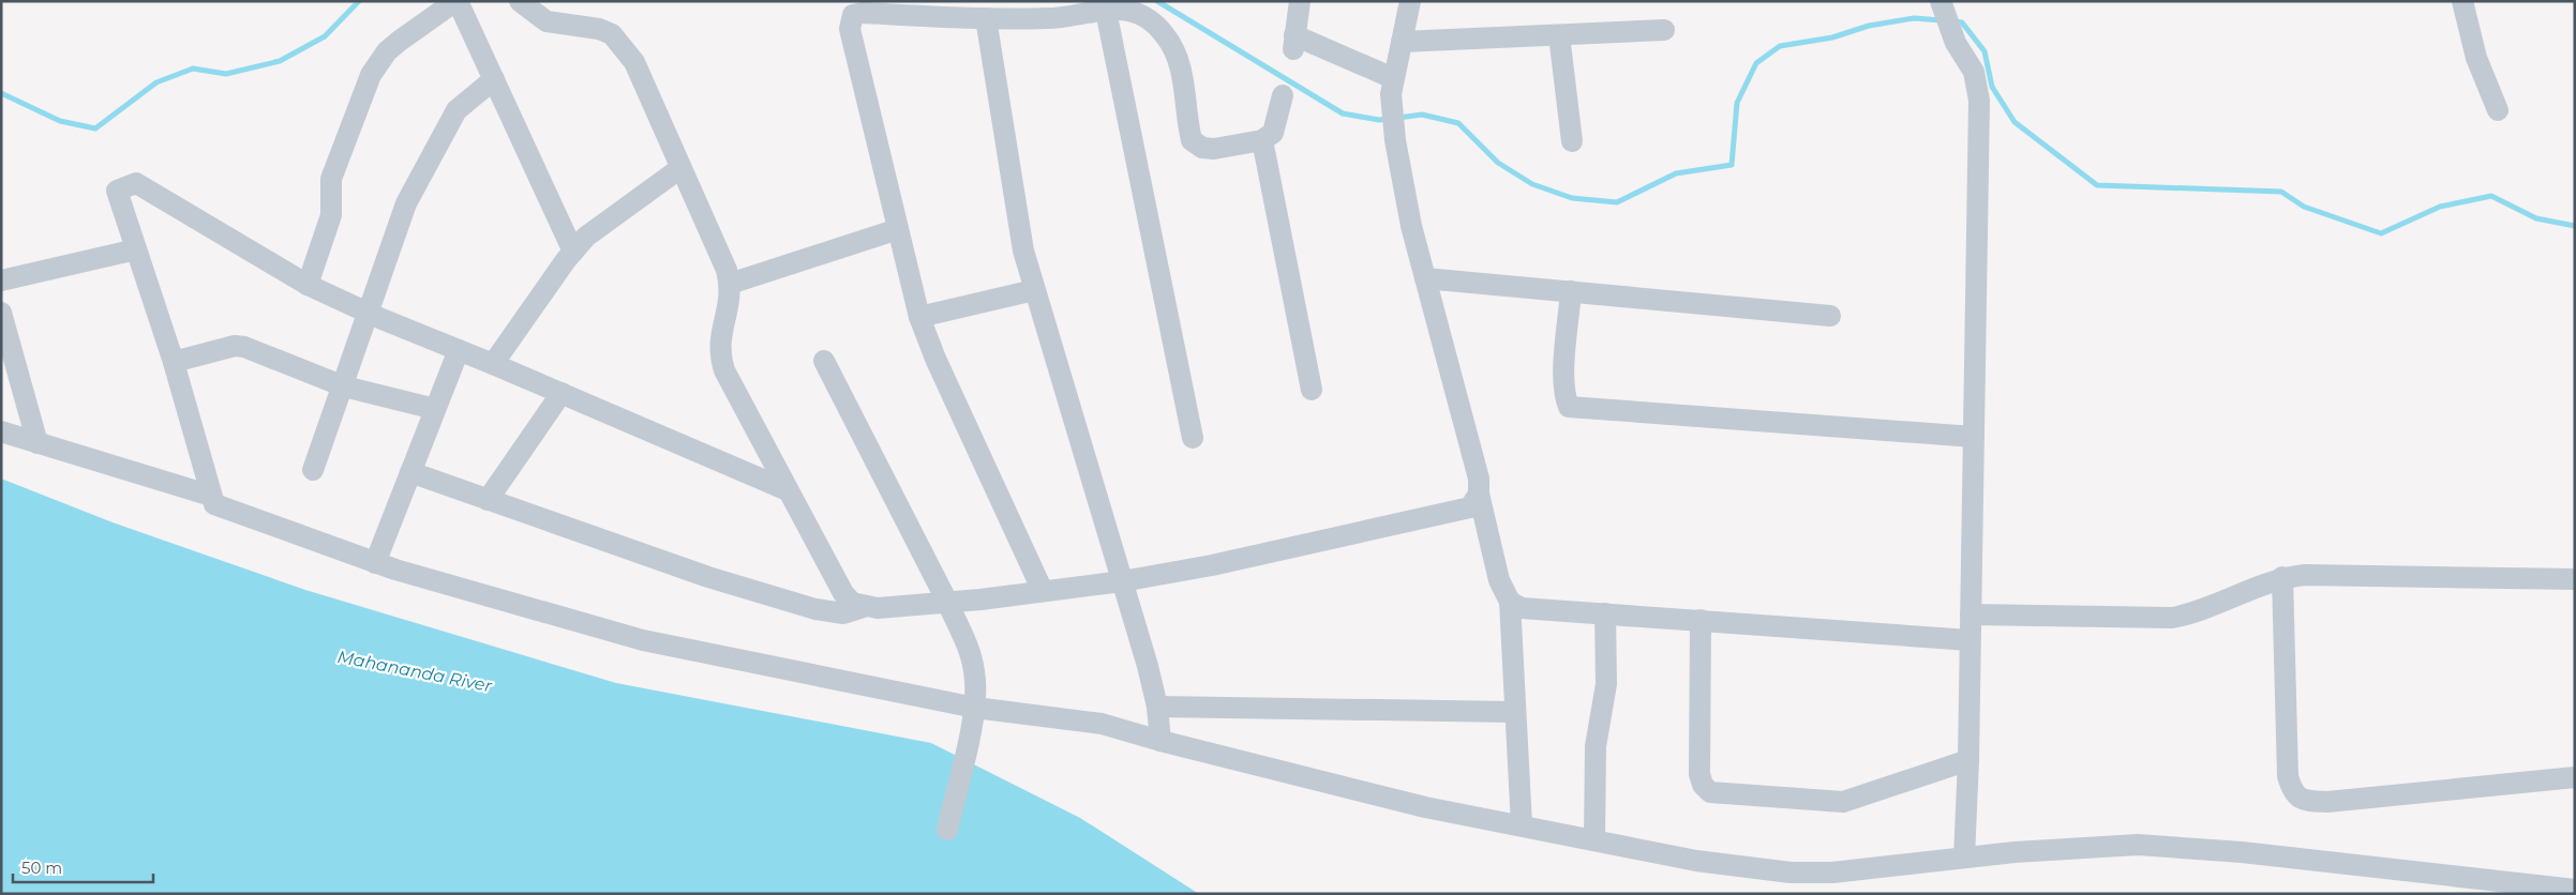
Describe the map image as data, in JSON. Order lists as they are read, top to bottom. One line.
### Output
{"water":["Mahananda River"],"scale_bar":"50 m"}
